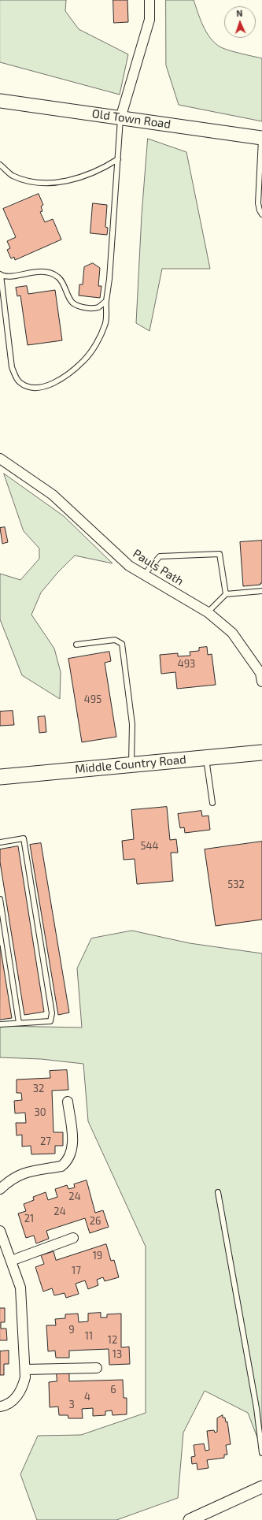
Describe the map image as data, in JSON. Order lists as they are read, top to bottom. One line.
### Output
{"streets":{"main road":["Old Town Road","Middle Country Road"],"street":["Pauls Path"]},"house_numbers":["493","495","544","532","32","30","27","24","24","21","26","19","17","9","11","12","13","6","4","3"],"north":"top"}
